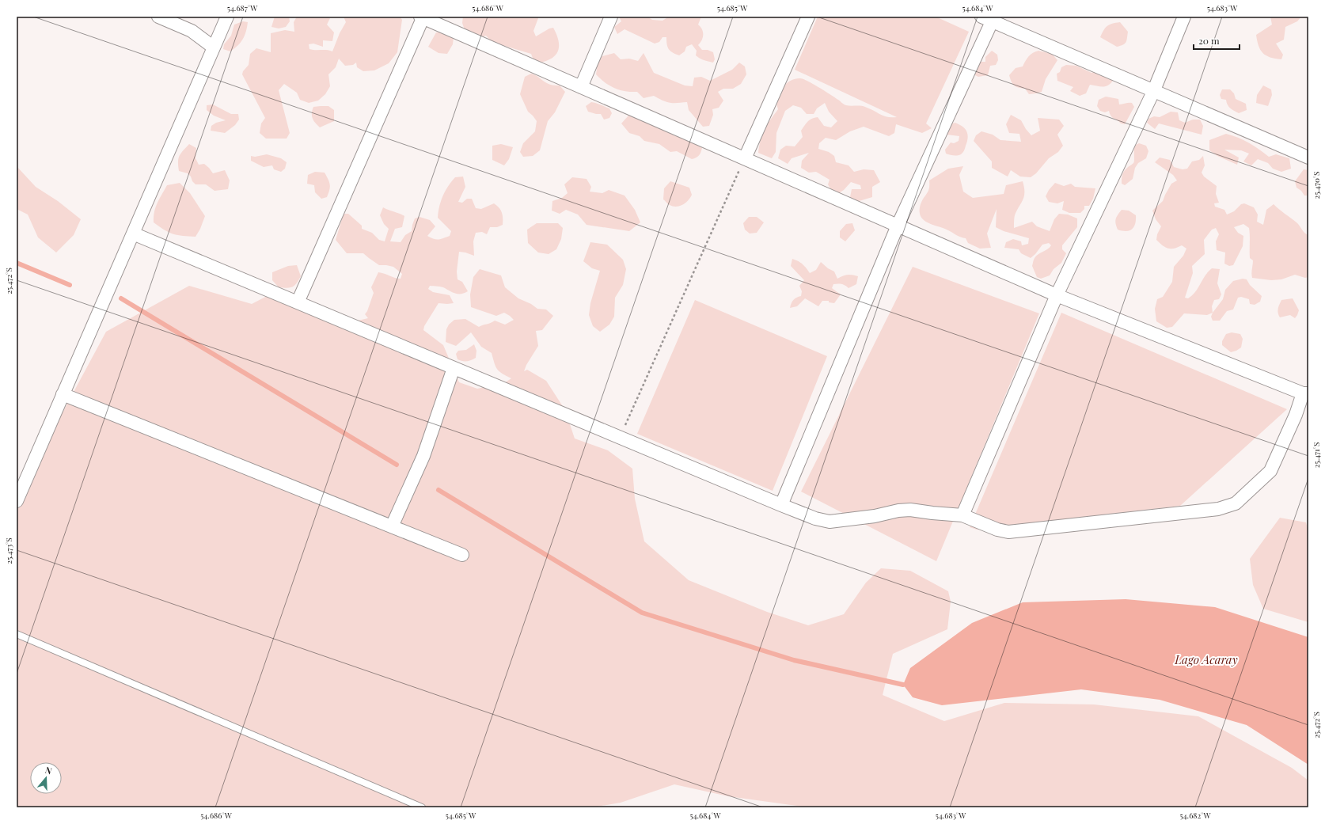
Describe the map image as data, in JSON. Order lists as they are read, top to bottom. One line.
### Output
{"water":["Lago Acaray"],"scale_bar":"20 m","north":"top","coordinates":["54.687°W","54.686°W","54.685°W","54.684°W","54.683°W","25.470°S","25.472°S","25.471°S","25.473°S","54.682°W"]}
